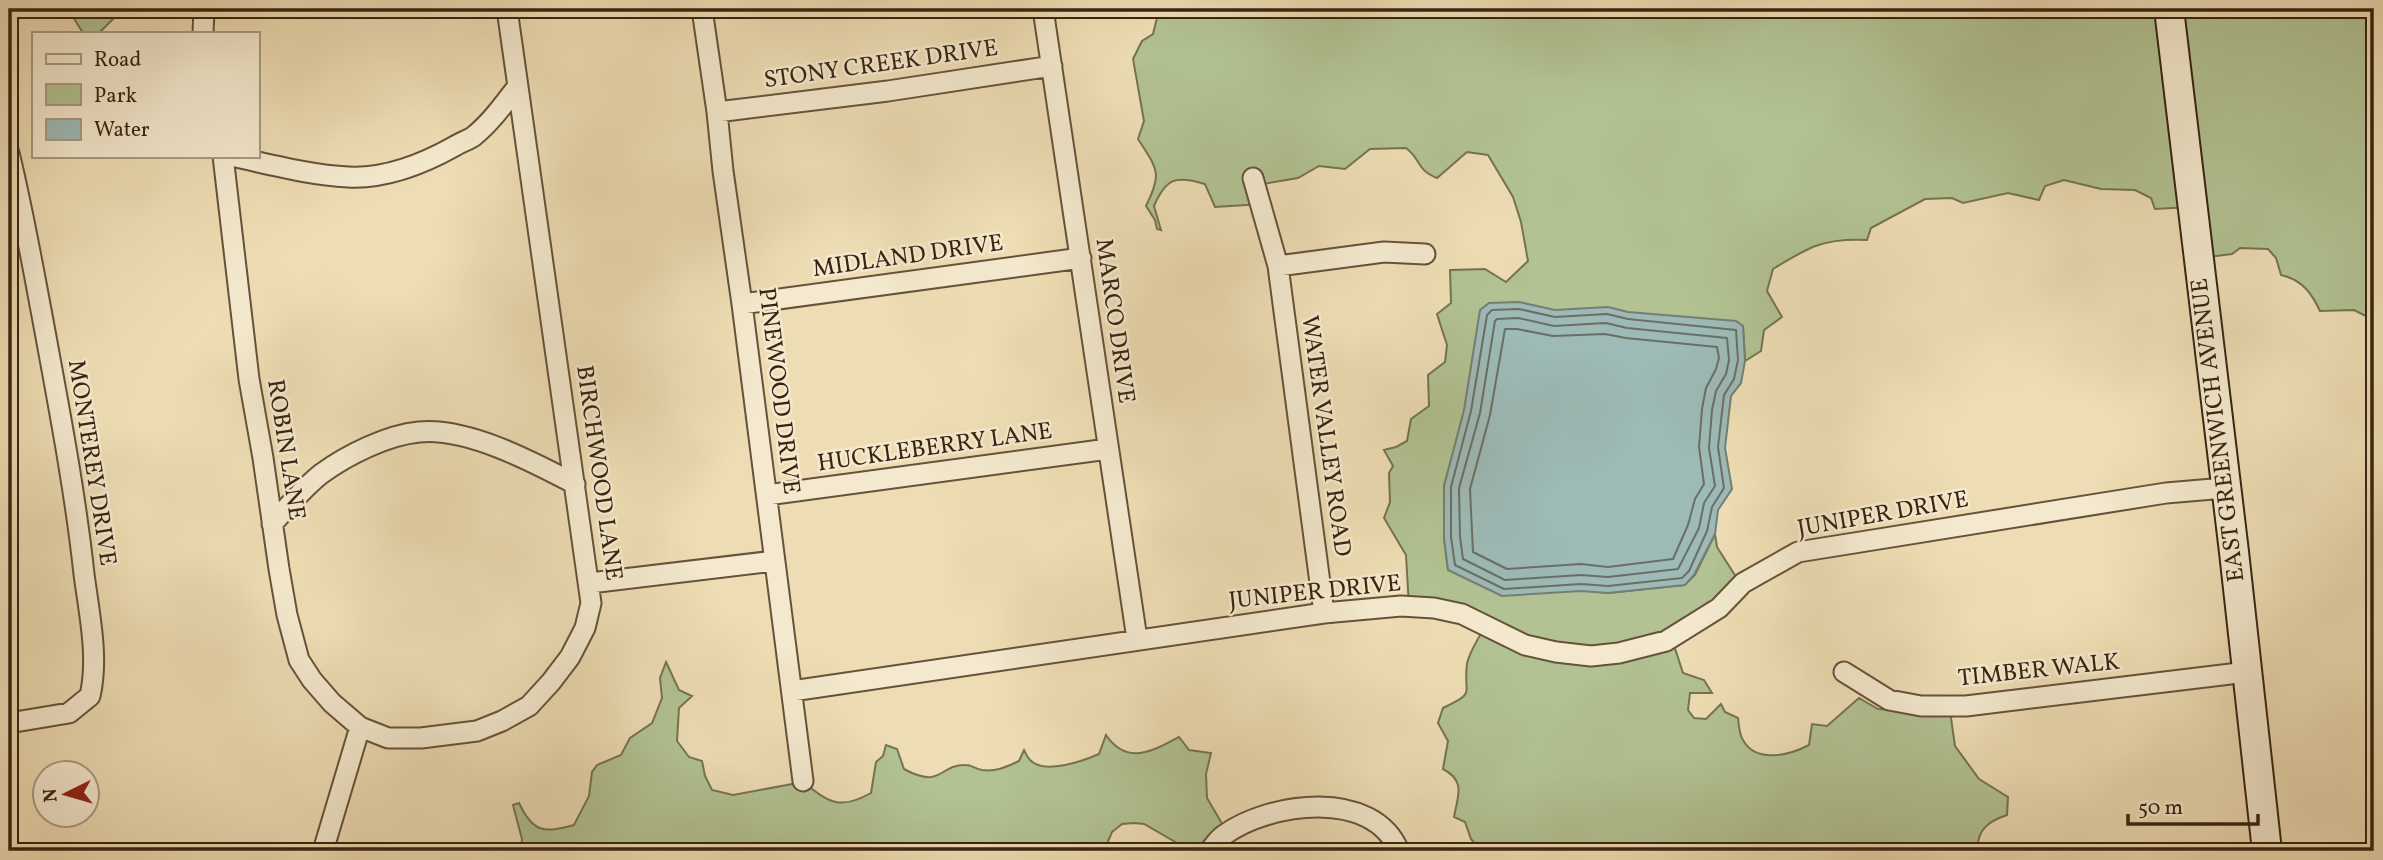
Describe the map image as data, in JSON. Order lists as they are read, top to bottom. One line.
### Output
{"streets":{"street":["STONY CREEK DRIVE","MIDLAND DRIVE","MARCO DRIVE","PINEWOOD DRIVE","EAST GREENWICH AVENUE","WATER VALLEY ROAD","HUCKLEBERRY LANE","ROBIN LANE","MONTEREY DRIVE","BIRCHWOOD LANE","JUNIPER DRIVE","TIMBER WALK"]},"crossings":[["STONY CREEK DRIVE","MARCO DRIVE"],["STONY CREEK DRIVE","PINEWOOD DRIVE"],["MIDLAND DRIVE","MARCO DRIVE"],["MIDLAND DRIVE","PINEWOOD DRIVE"],["MARCO DRIVE","HUCKLEBERRY LANE"],["MARCO DRIVE","JUNIPER DRIVE"],["PINEWOOD DRIVE","HUCKLEBERRY LANE"],["PINEWOOD DRIVE","JUNIPER DRIVE"],["EAST GREENWICH AVENUE","JUNIPER DRIVE"],["EAST GREENWICH AVENUE","TIMBER WALK"],["WATER VALLEY ROAD","JUNIPER DRIVE"],["ROBIN LANE","BIRCHWOOD LANE"]],"legend":["Road","Park","Water"],"scale_bar":"50 m","north":"left"}
